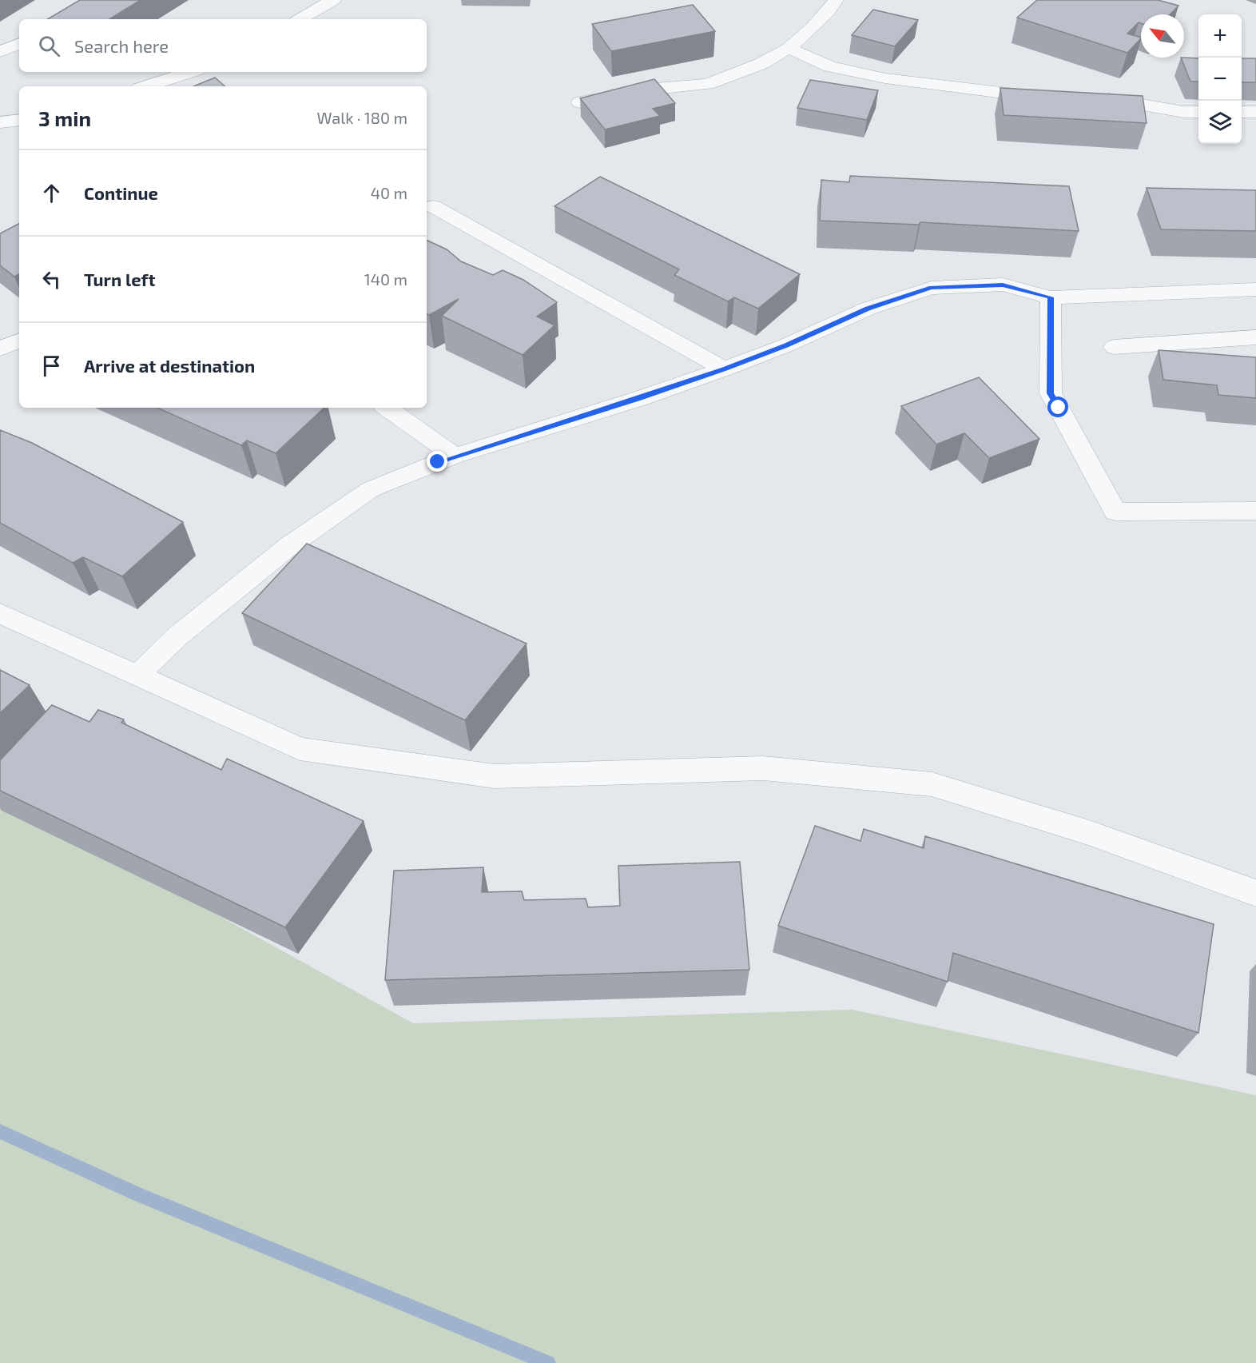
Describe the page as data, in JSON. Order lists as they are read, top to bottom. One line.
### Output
{"north":"top left","page":{"map_buttons":["+","−"],"search":"Search here","heading":["3 min","Walk · 180 m"],"list":[["Continue","40 m"],["Turn left","140 m"],"Arrive at destination"]}}
